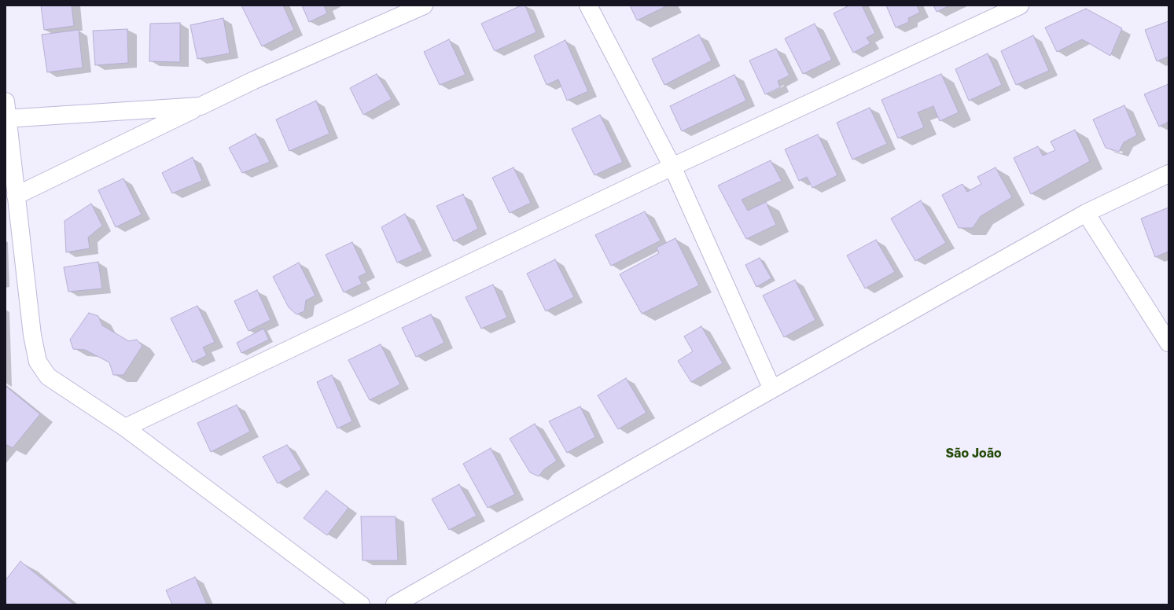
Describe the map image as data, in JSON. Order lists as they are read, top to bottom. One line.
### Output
{"districts":["São João"]}
